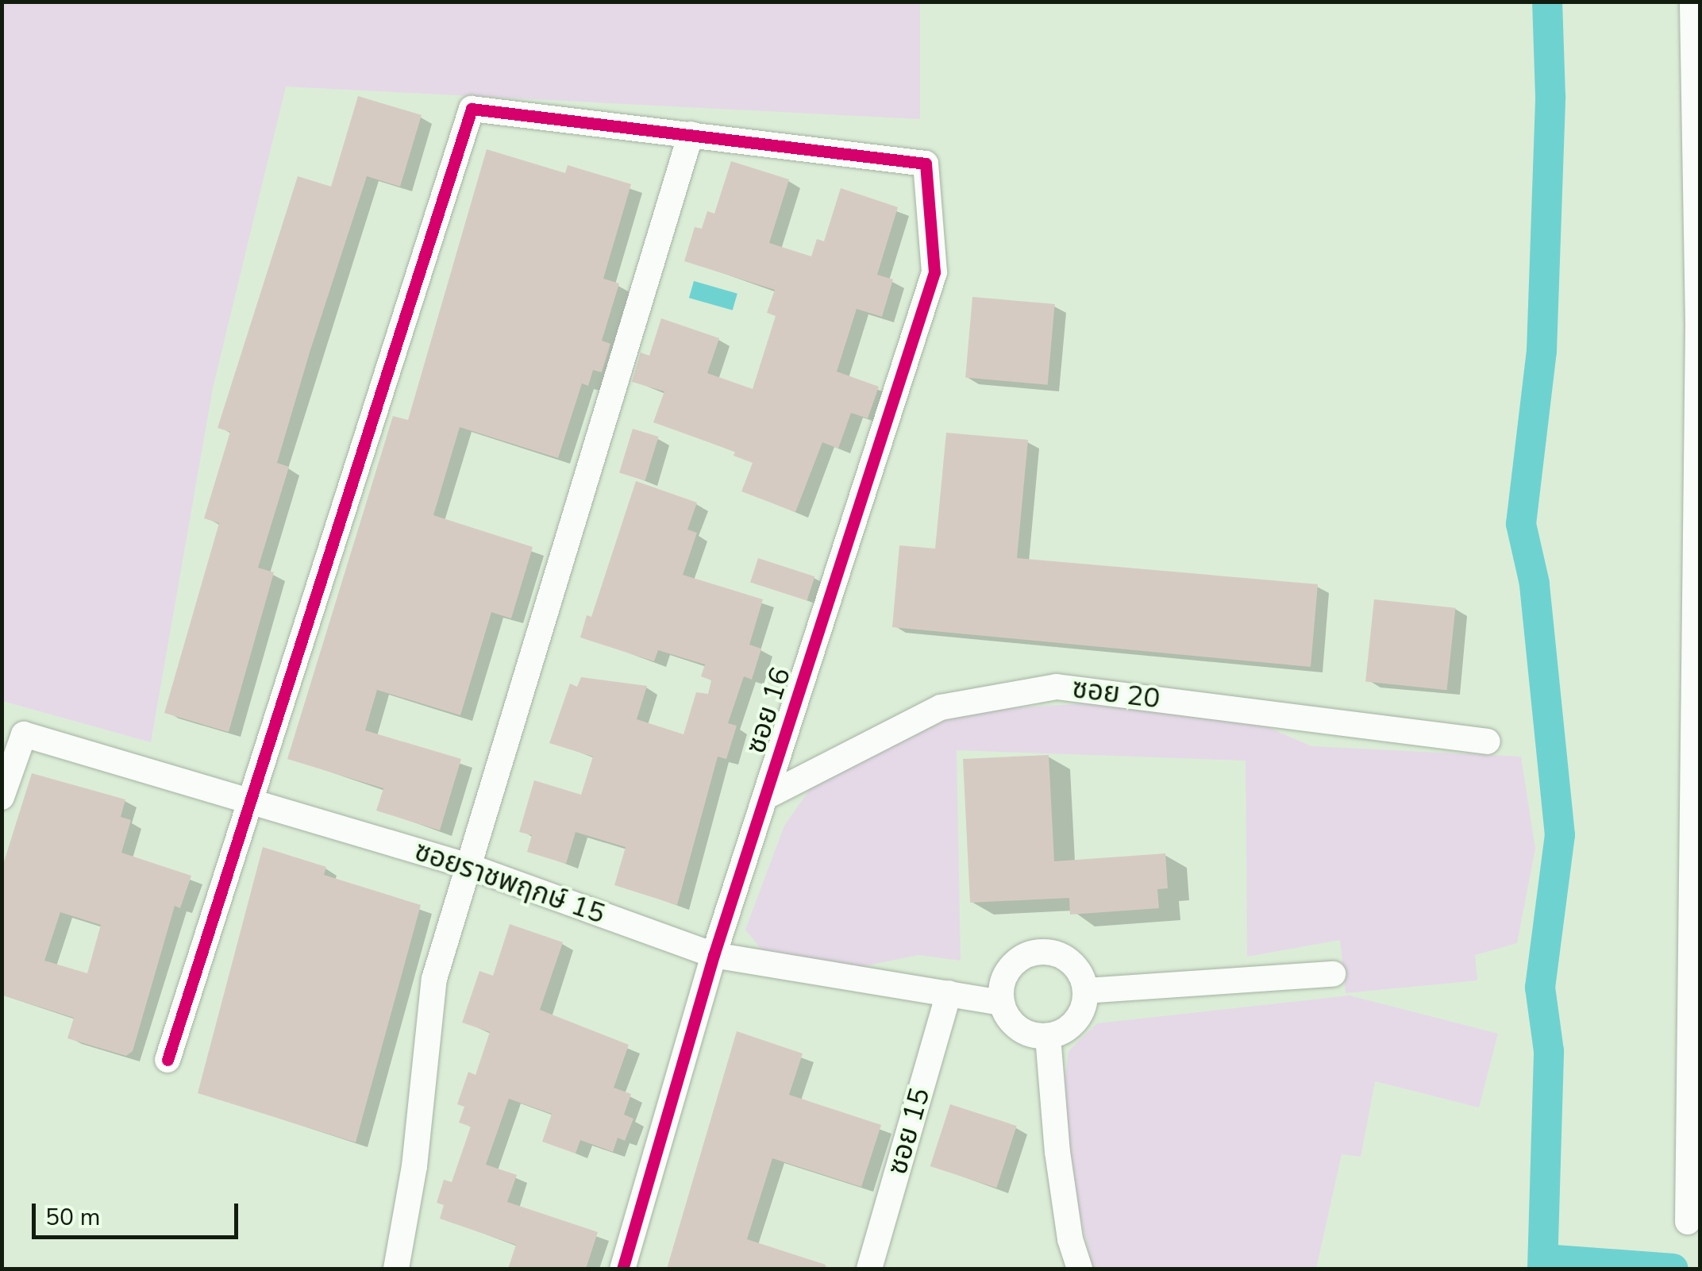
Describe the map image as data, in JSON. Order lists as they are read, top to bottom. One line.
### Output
{"streets":{"street":["ซอย 20","ซอย 16","ซอยราชพฤกษ์ 15","ซอย 15"]},"crossings":[["ซอย 20","ซอย 16"],["ซอย 16","ซอยราชพฤกษ์ 15"],["ซอยราชพฤกษ์ 15","ซอย 15"]],"scale_bar":"50 m"}
